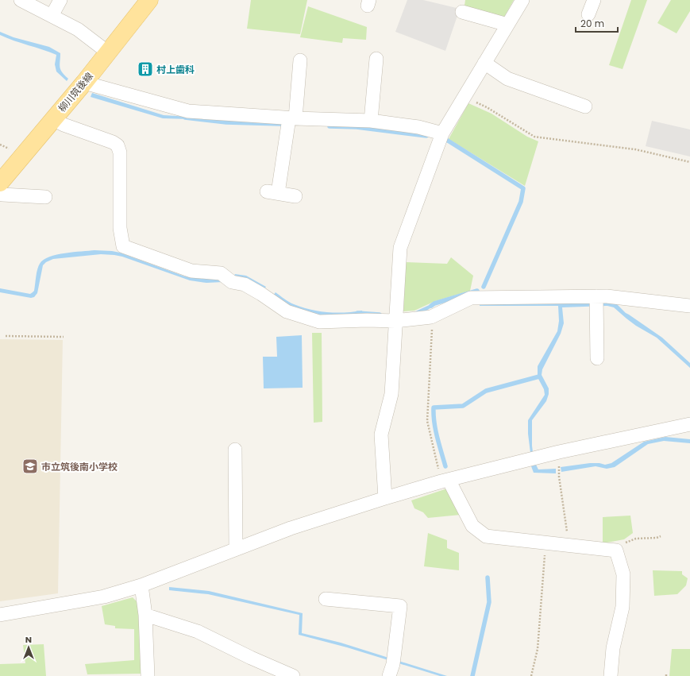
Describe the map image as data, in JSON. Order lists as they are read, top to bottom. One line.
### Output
{"streets":{"main road":["柳川筑後線"]},"places":{"building":["村上歯科"],"school or university":["市立筑後南小学校"]},"scale_bar":"20 m","north":"top"}
